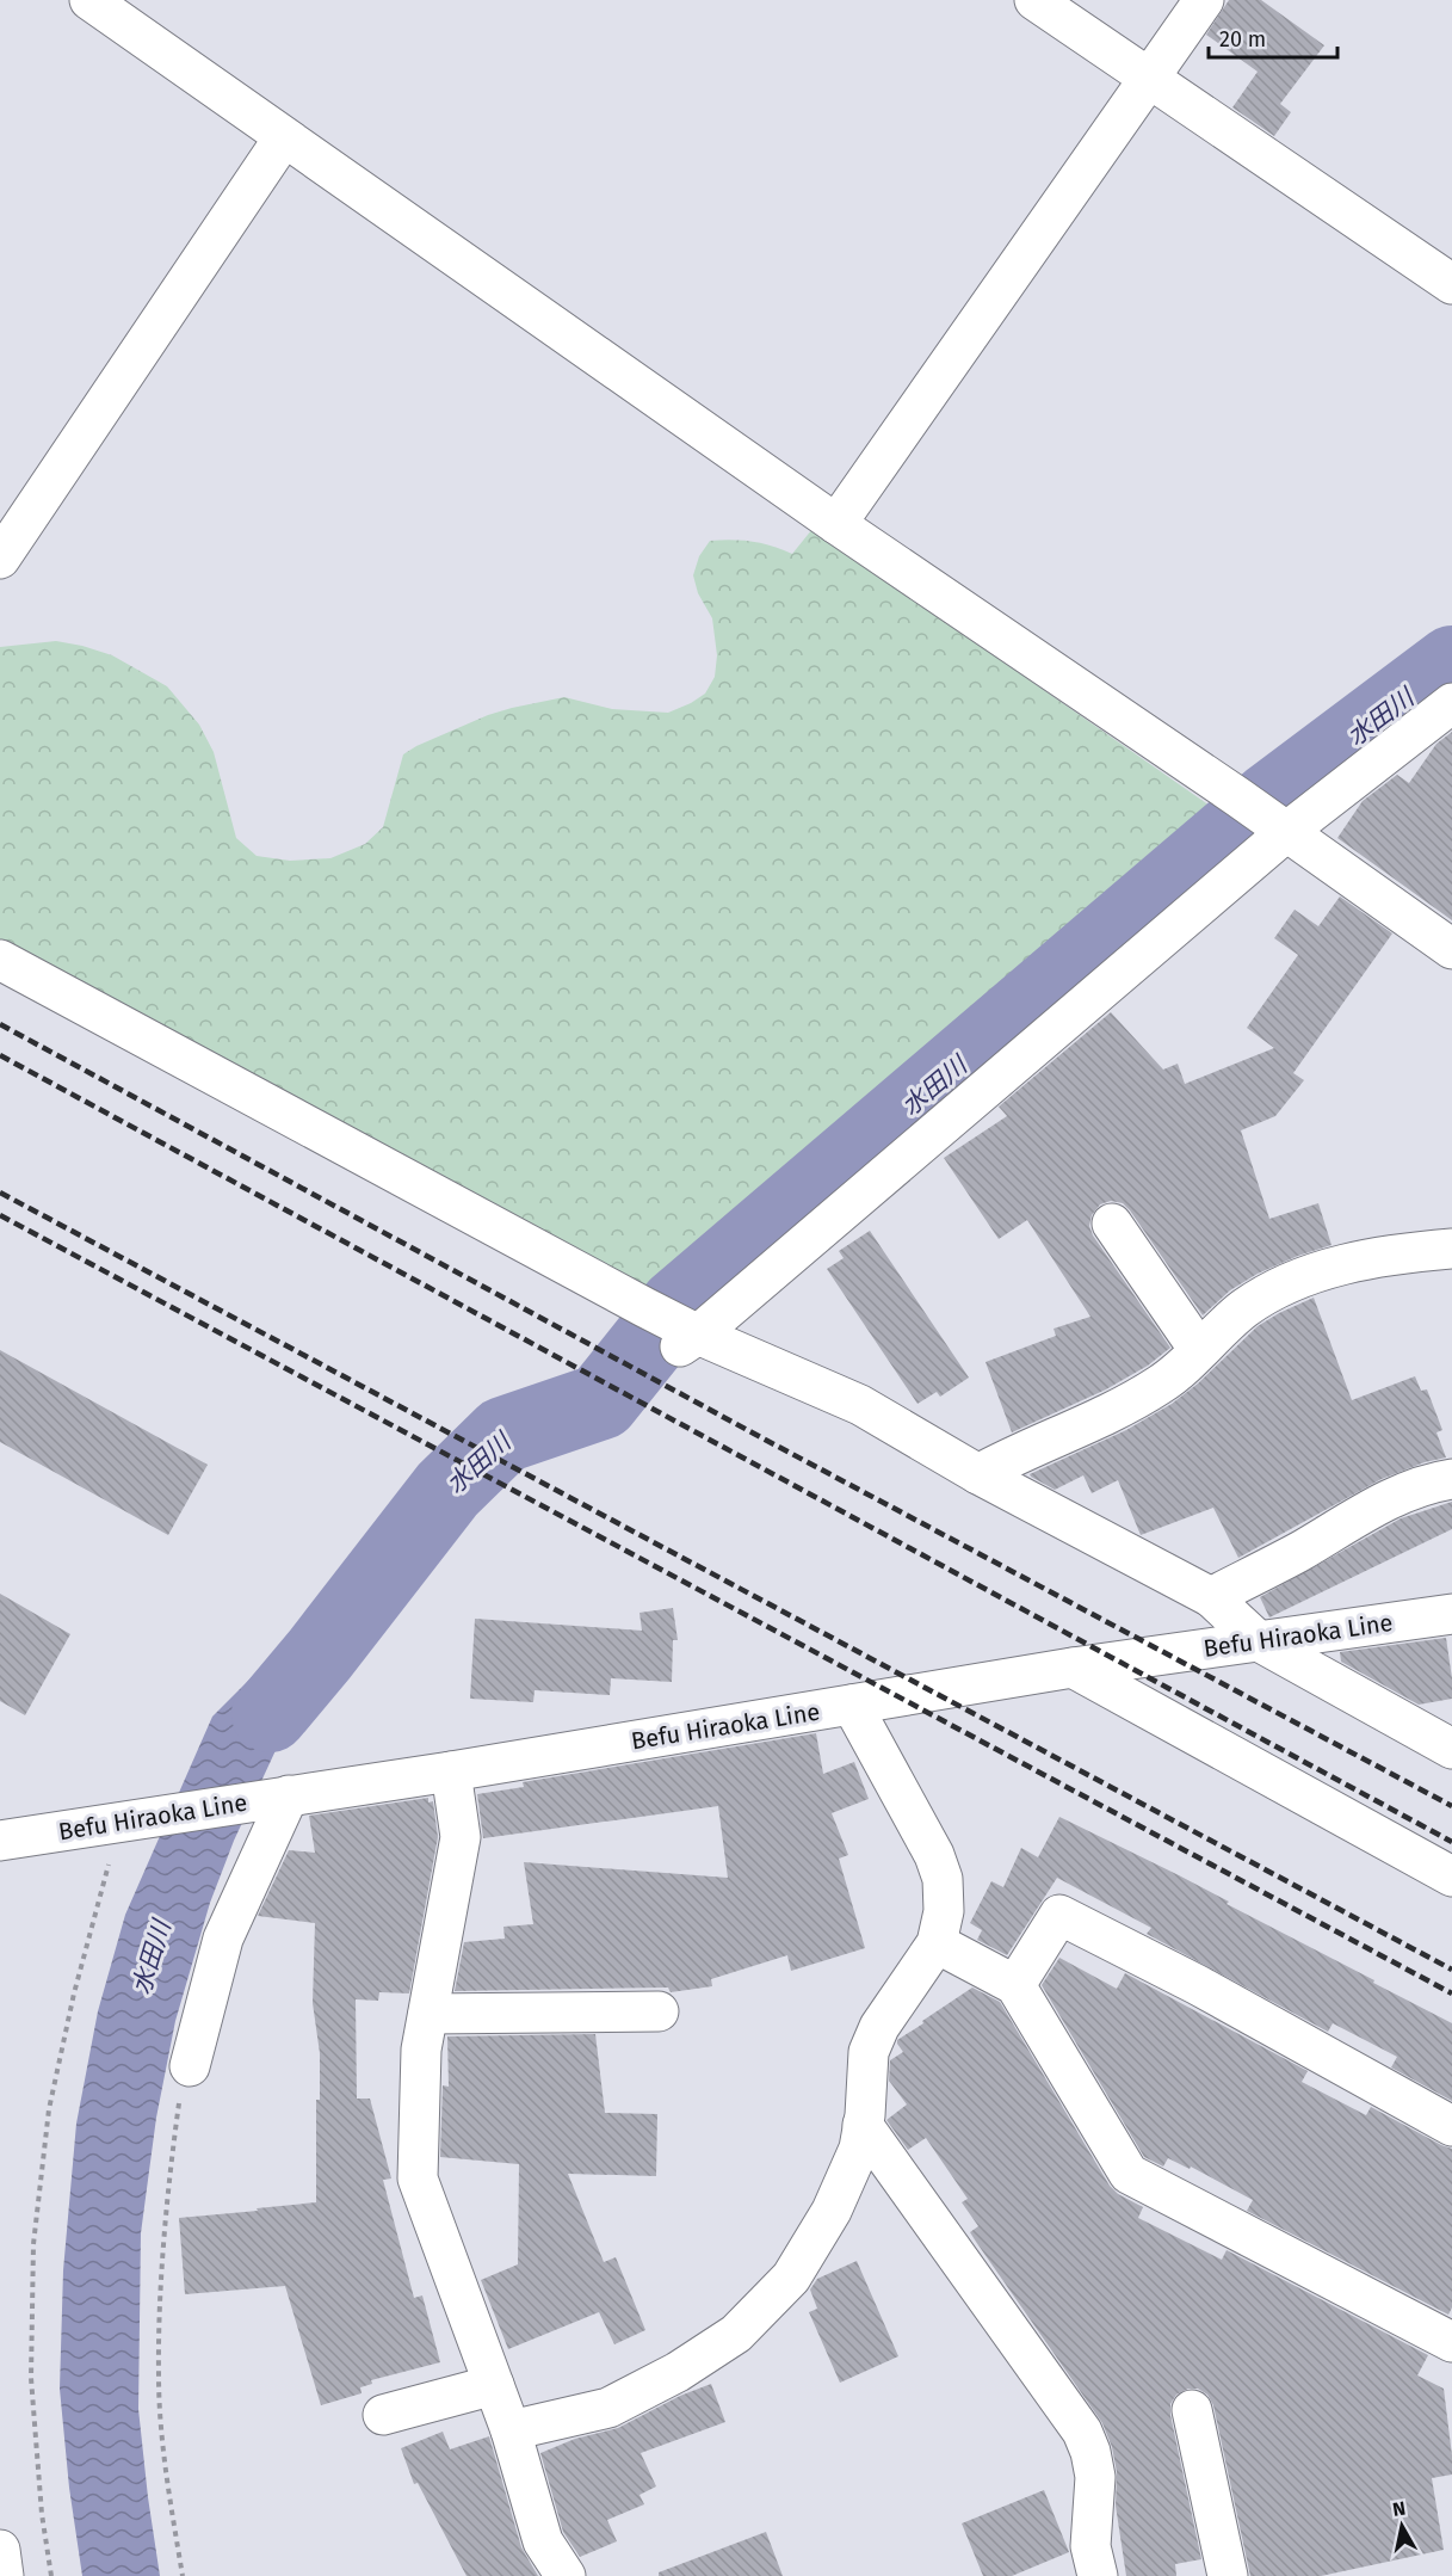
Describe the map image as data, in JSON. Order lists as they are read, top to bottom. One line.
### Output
{"streets":{"street":["Befu Hiraoka Line"]},"water":["水田川"],"scale_bar":"20 m","north":"top"}
